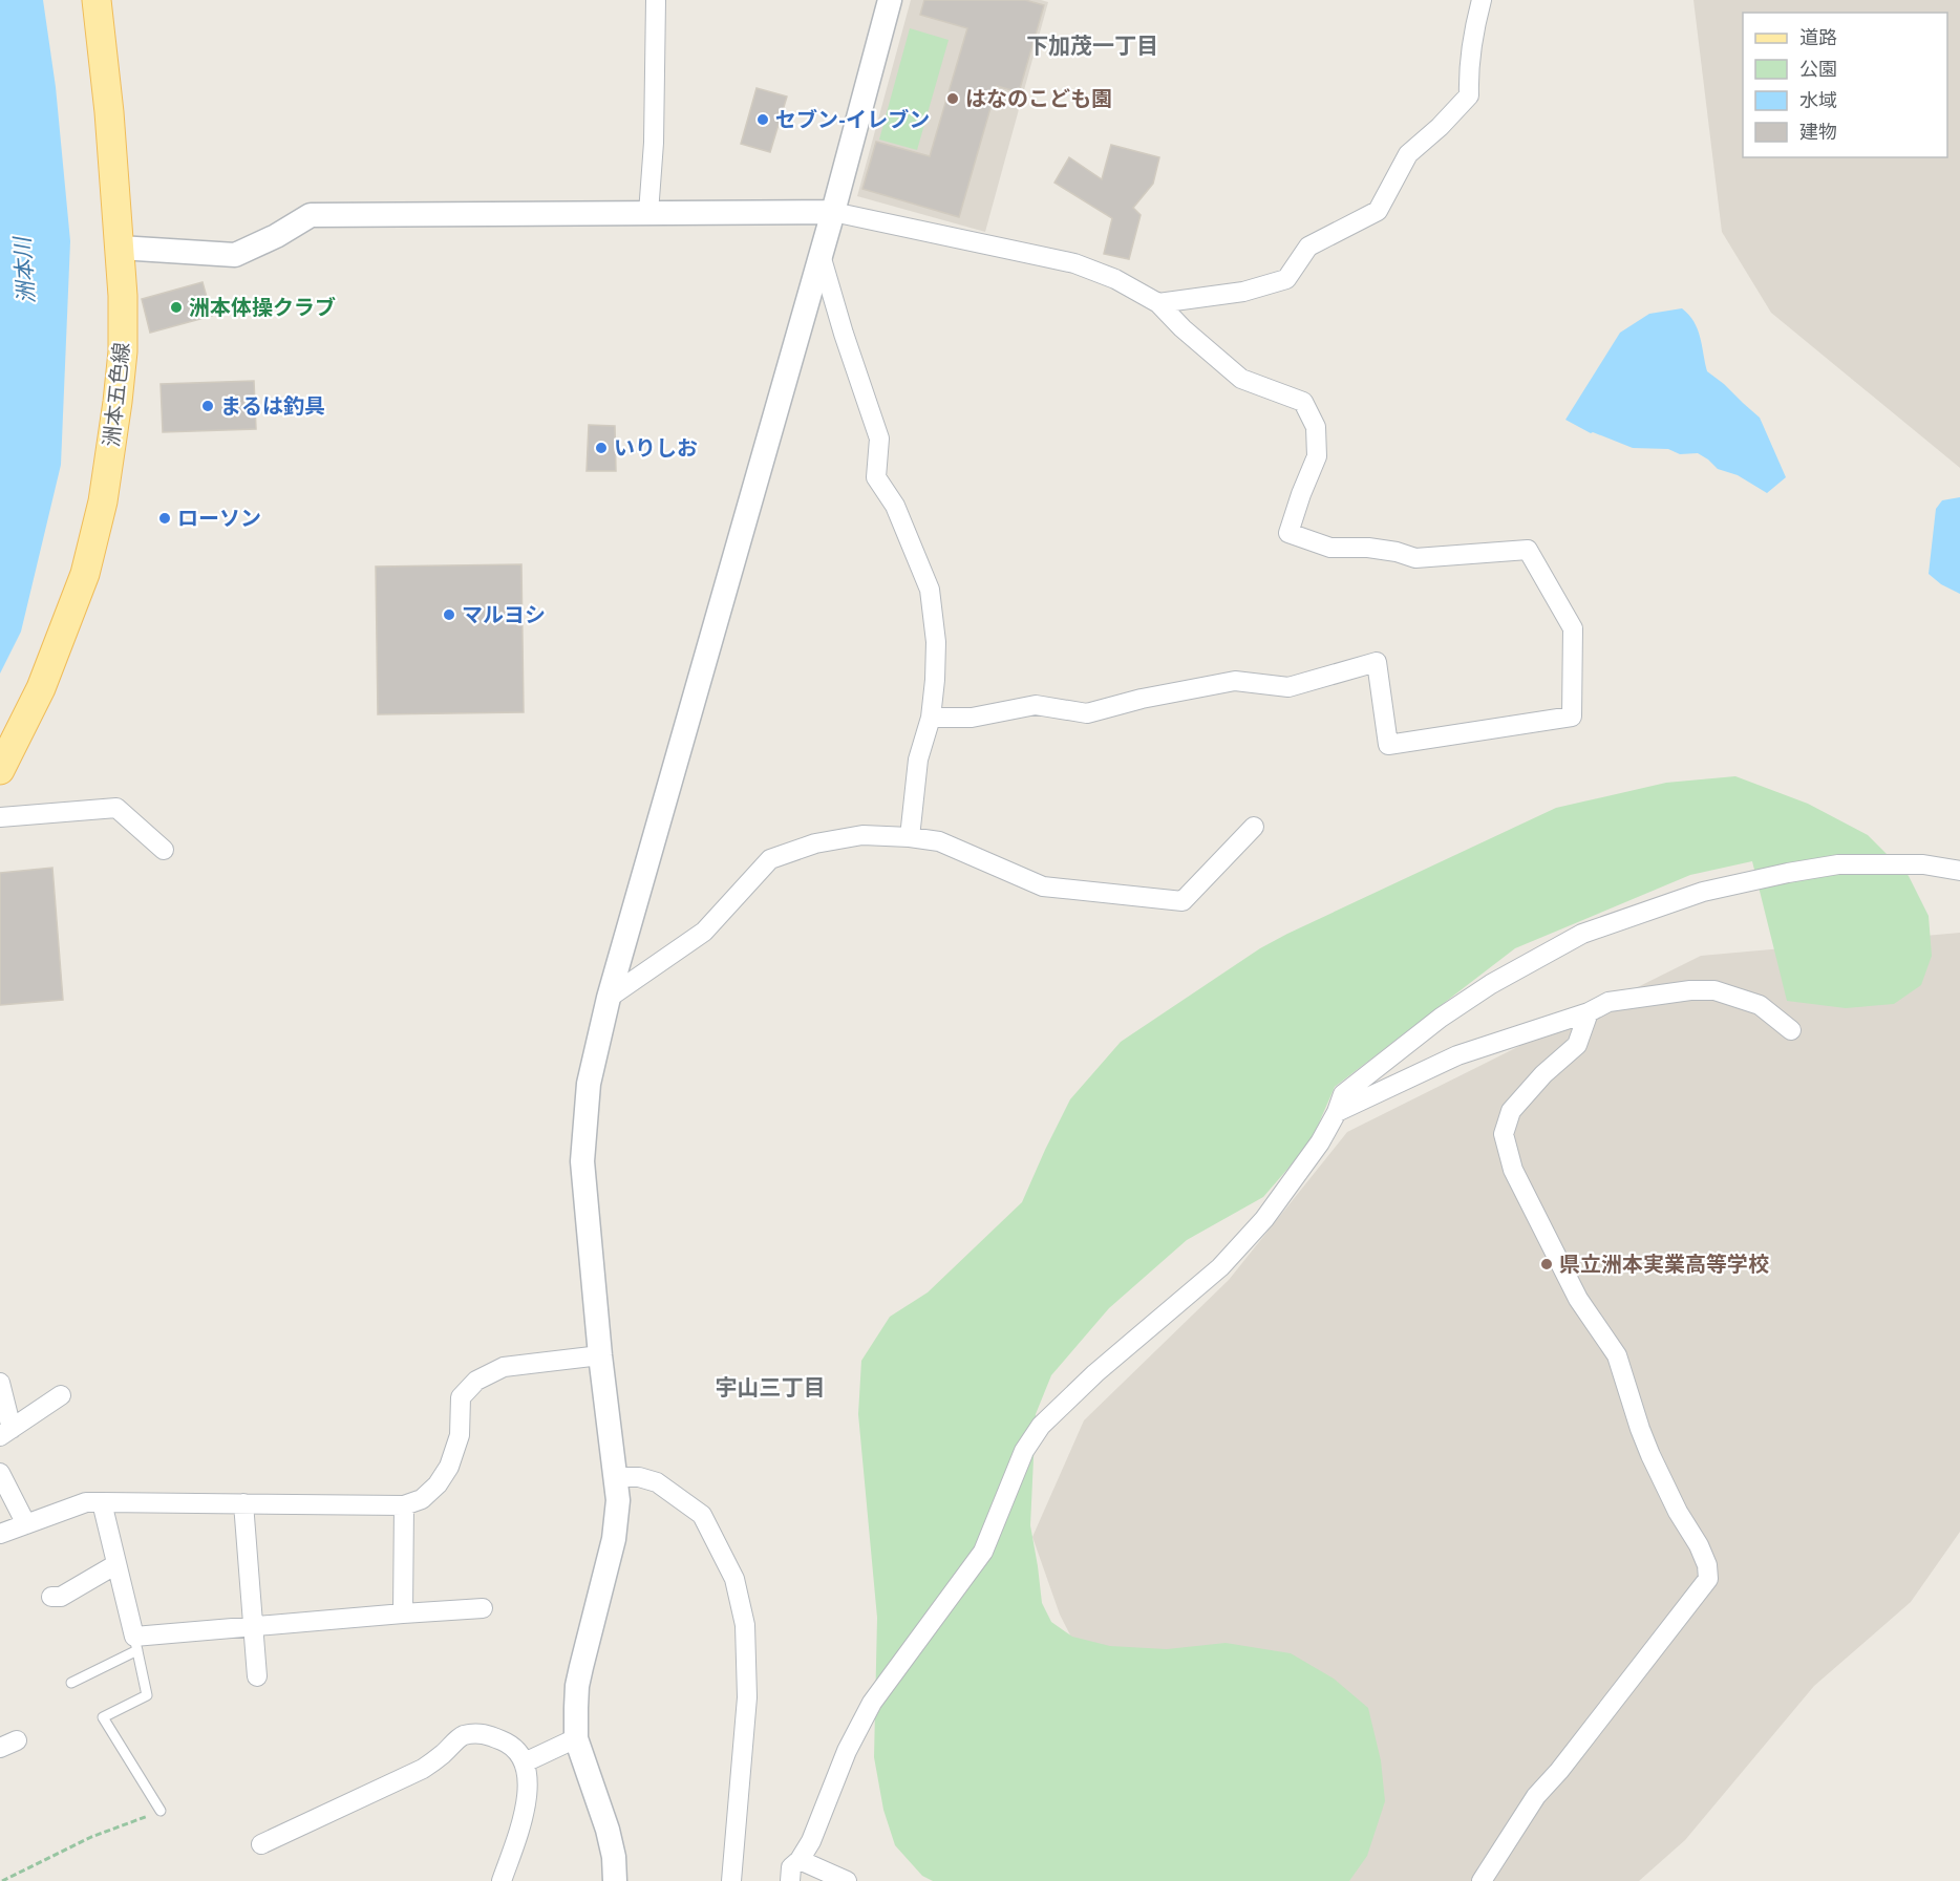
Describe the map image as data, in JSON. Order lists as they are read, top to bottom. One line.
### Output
{"streets":{"main road":["洲本五色線"]},"districts":["下加茂一丁目","宇山三丁目"],"water":["洲本川"],"places":["はなのこども園","セブン-イレブン","洲本体操クラブ","まるは釣具","いりしお","ローソン","マルヨシ","県立洲本実業高等学校"],"legend":["道路","公園","水域","建物"]}
